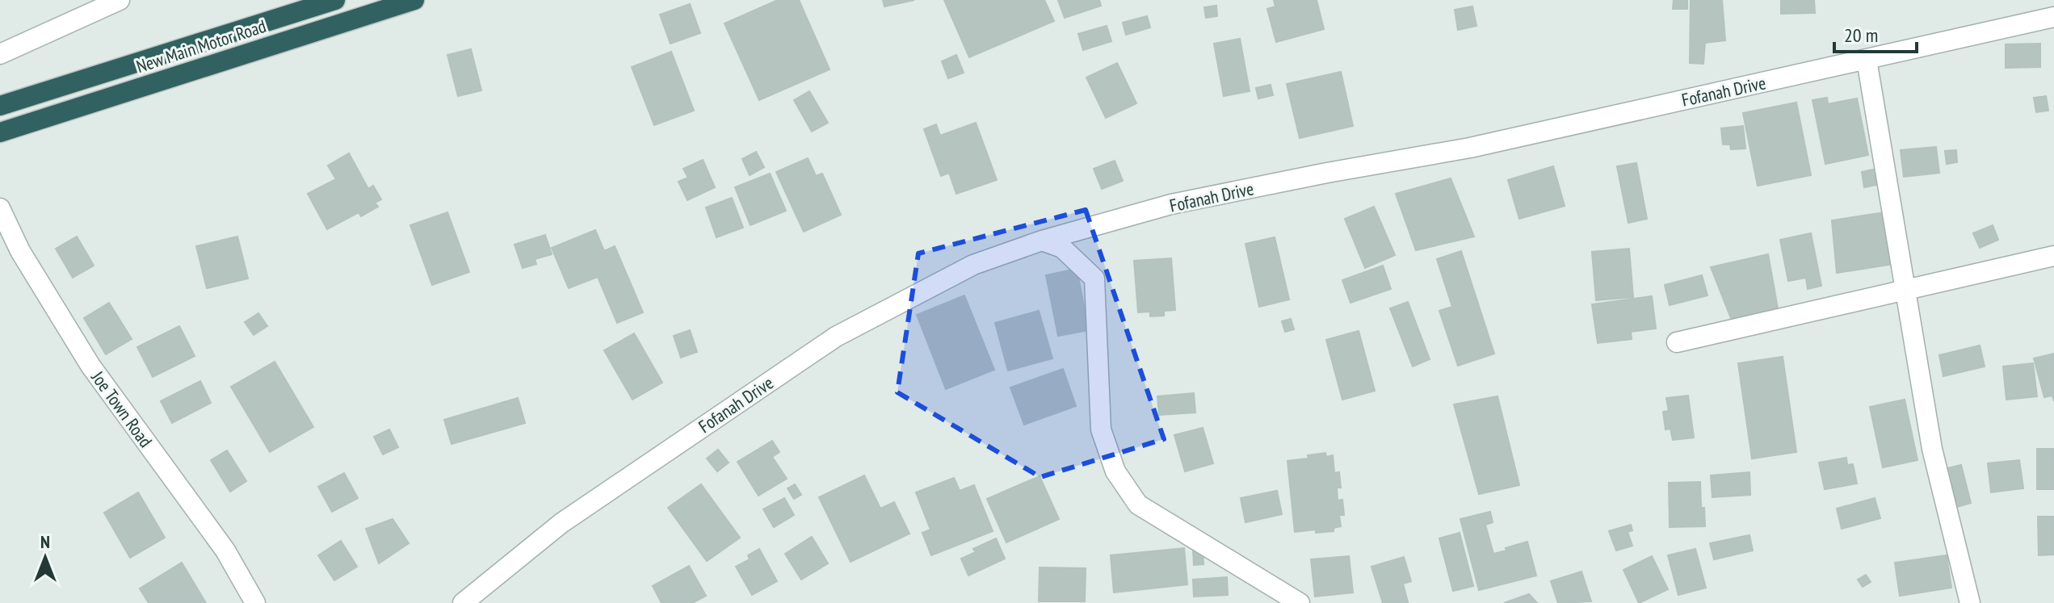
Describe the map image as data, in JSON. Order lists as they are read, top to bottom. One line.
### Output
{"streets":{"highway":["New Main Motor Road"],"street":["Fofanah Drive","Joe Town Road"]},"scale_bar":"20 m","north":"top"}
